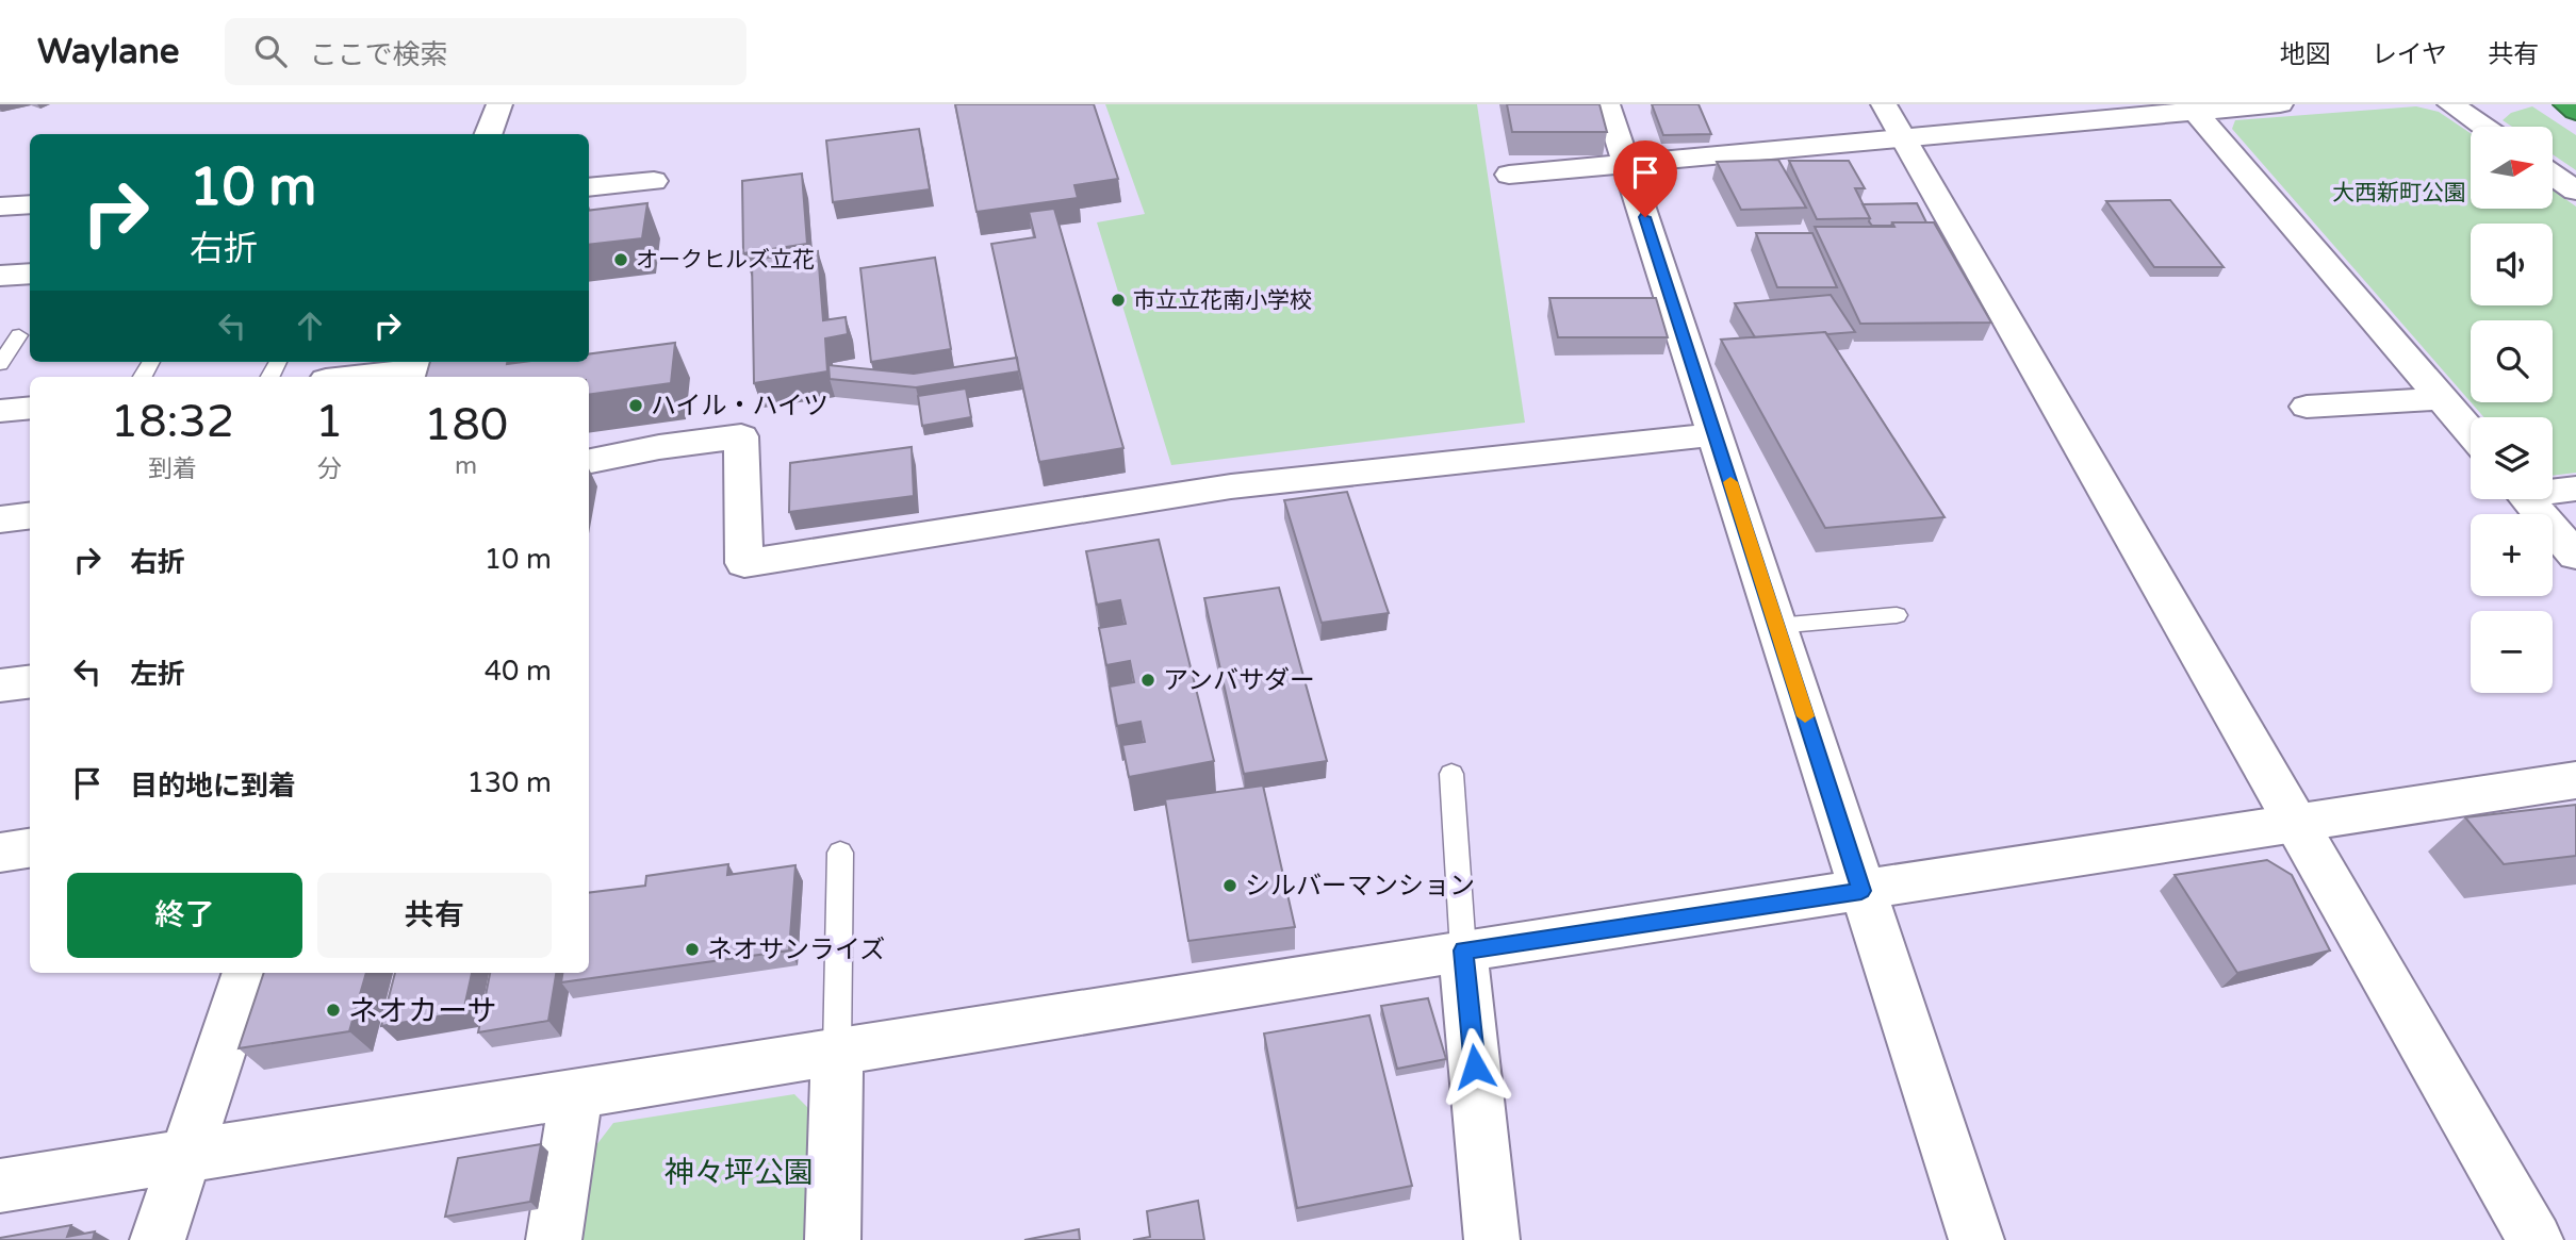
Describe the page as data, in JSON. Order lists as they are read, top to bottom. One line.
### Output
{"parks":["大西新町公園","神々坪公園"],"places":["オークヒルズ立花","市立立花南小学校","ハイル・ハイツ","アンバサダー","シルバーマンション","ネオサンライズ","ネオカーサ"],"north":"right","page":{"header":"Waylane","search":"ここで検索","nav":["地図","レイヤ","共有"],"map_buttons":["+","−"],"turn":["10 m","右折"],"eta":["18:32","到着","1","分","180","m"],"list":[{"name":"右折","value":"10 m"},{"name":"左折","value":"40 m"},{"name":"目的地に到着","value":"130 m"}],"buttons":["終了","共有"]}}
